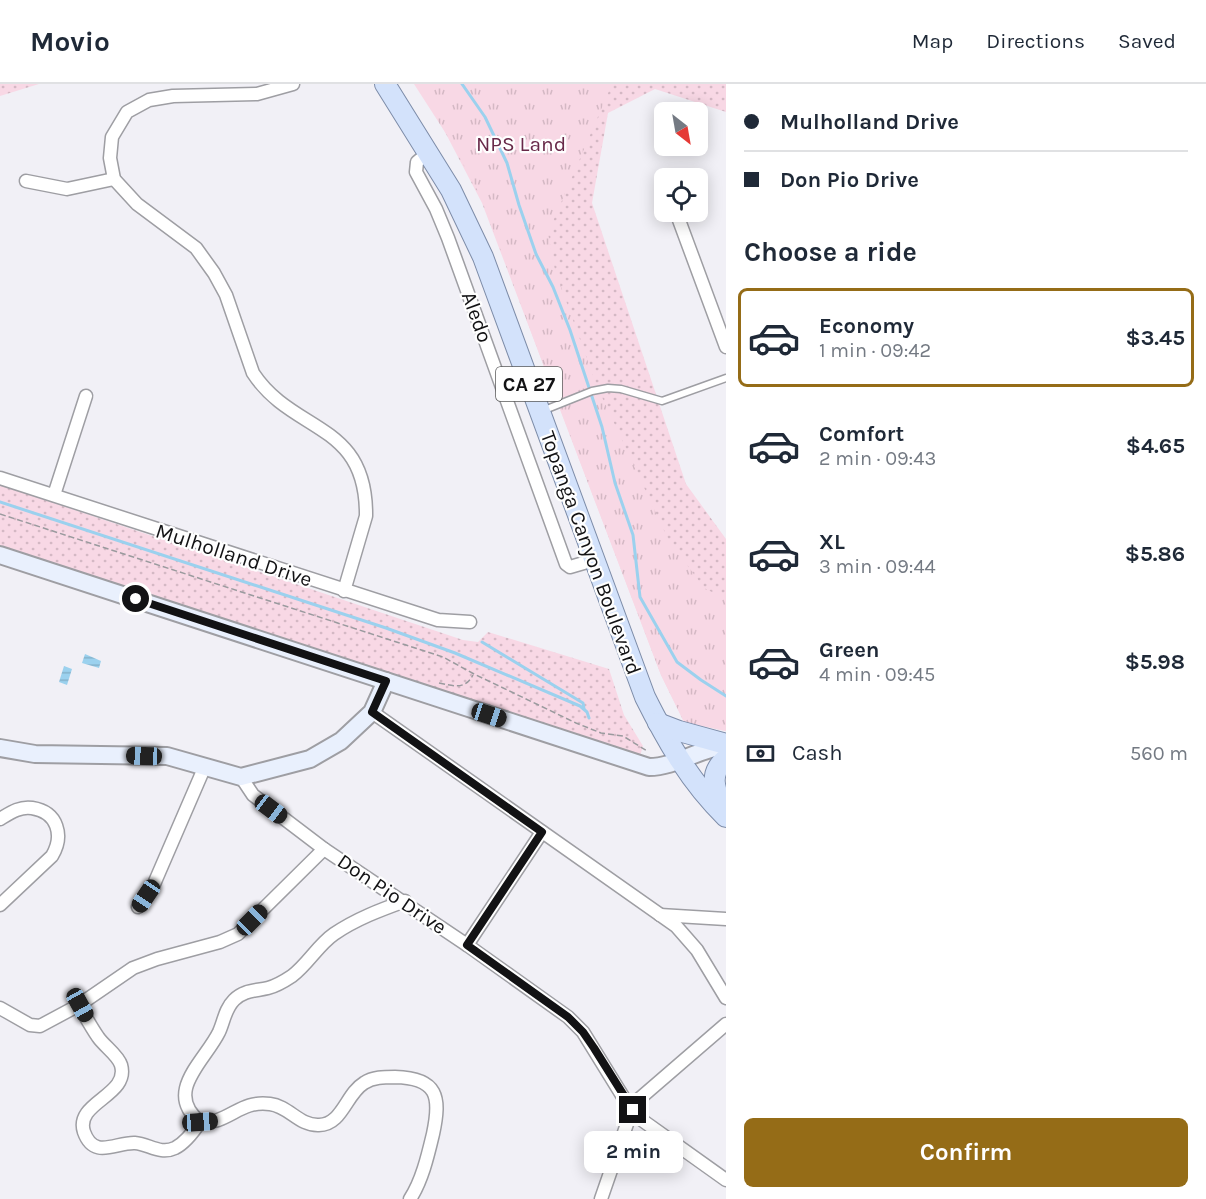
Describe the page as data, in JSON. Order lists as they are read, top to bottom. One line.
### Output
{"streets":{"main road":["CA 27","Topanga Canyon Boulevard"],"street":["Aledo","Mulholland Drive","Don Pio Drive"]},"crossings":[["Aledo","Topanga Canyon Boulevard"]],"parks":["NPS Land"],"north":"bottom right","page":{"header":"Movio","nav":["Map","Directions","Saved"],"banner":["Mulholland Drive","Don Pio Drive"],"heading":"Choose a ride","list":[{"name":"Economy","note":"1 min · 09:42","value":"$3.45"},{"name":"Comfort","note":"2 min · 09:43","value":"$4.65"},{"name":"XL","note":"3 min · 09:44","value":"$5.86"},{"name":"Green","note":"4 min · 09:45","value":"$5.98"}],"pay":["Cash","560 m"],"buttons":"Confirm","bubble":"2 min"}}
